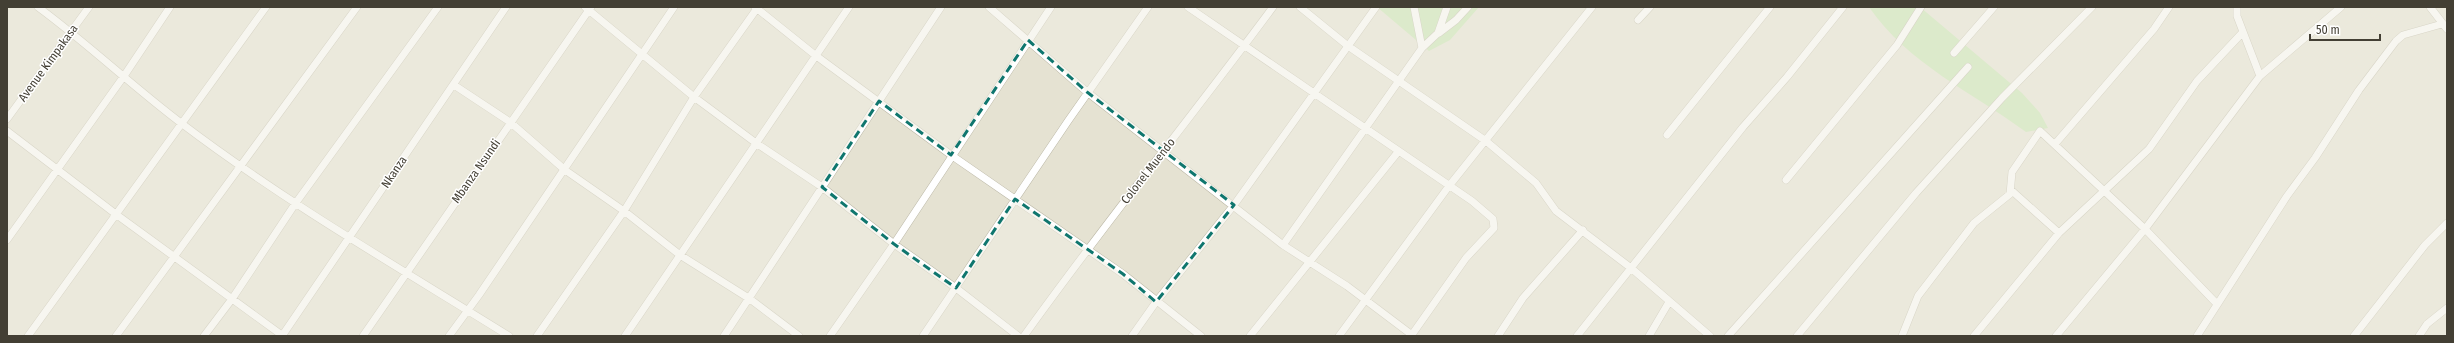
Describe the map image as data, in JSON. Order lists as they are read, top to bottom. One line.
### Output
{"streets":{"street":["Avenue Kimpakasa","Mbanza Nsundi","Colonel Muendo","Nkanza"]},"scale_bar":"50 m"}
